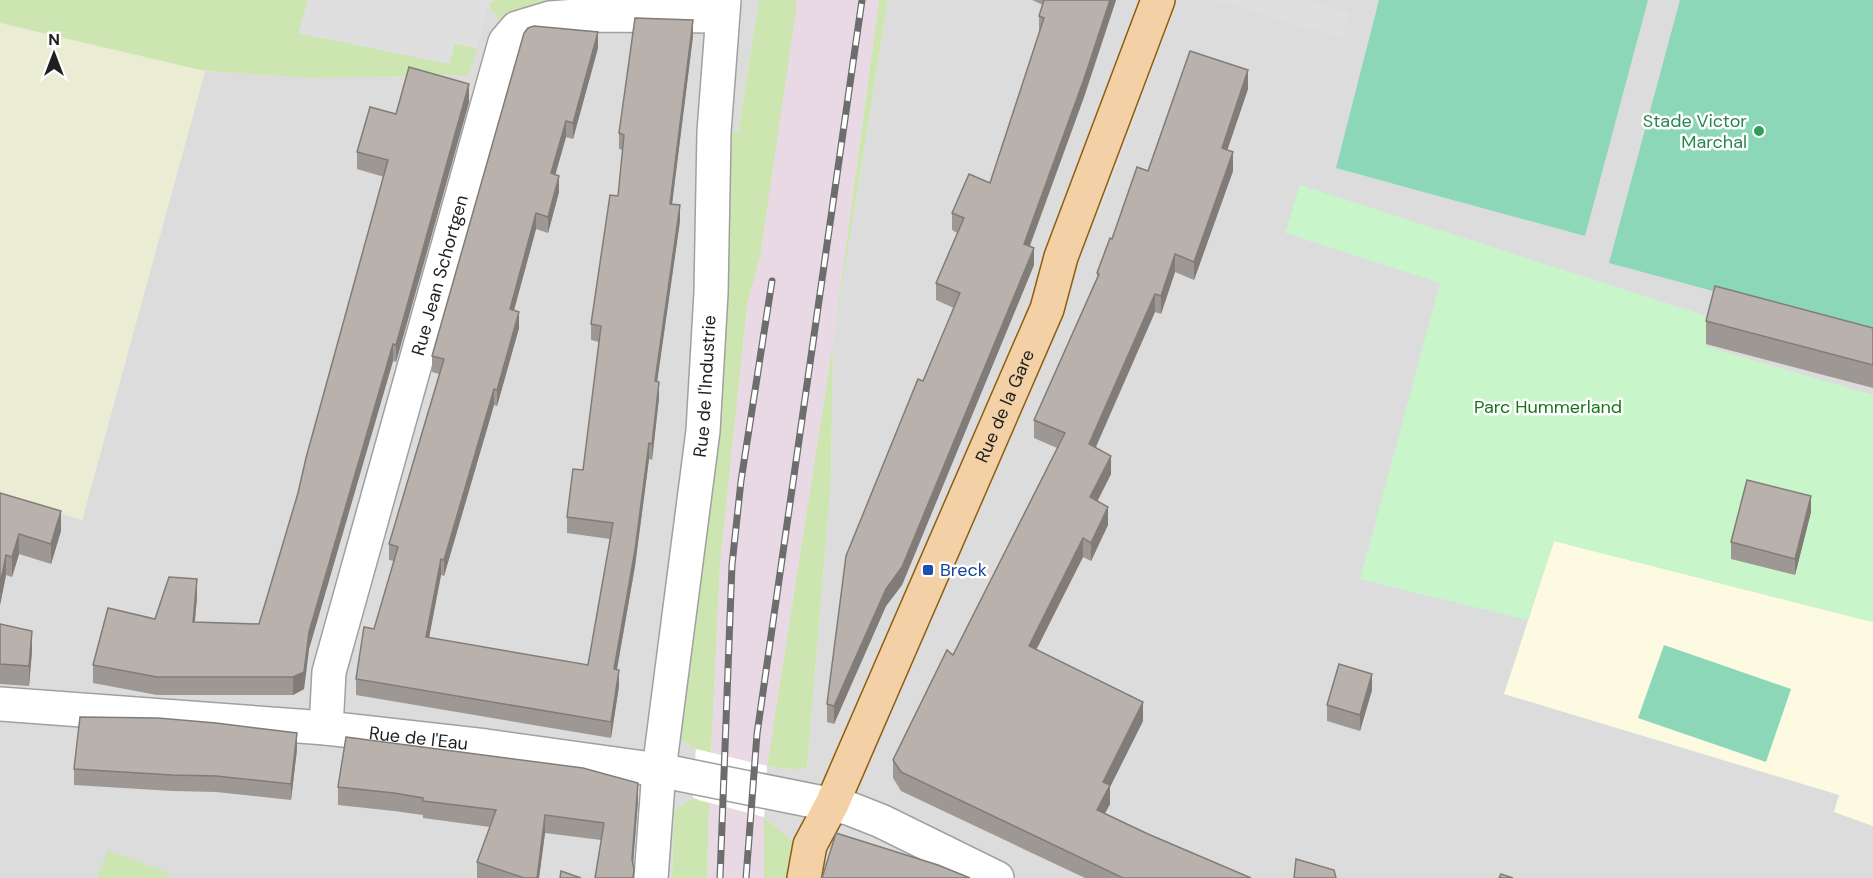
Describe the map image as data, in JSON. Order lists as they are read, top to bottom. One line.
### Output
{"streets":{"main road":["Rue de la Gare"],"street":["Rue Jean Schortgen","Rue de l'Industrie","Rue de l'Eau"]},"crossings":[["Rue Jean Schortgen","Rue de l'Industrie"],["Rue Jean Schortgen","Rue de l'Eau"],["Rue de l'Industrie","Rue de l'Eau"],["Rue de la Gare","Rue de l'Eau"]],"parks":["Parc Hummerland"],"places":{"other":["Stade Victor Marchal"],"transit":["Breck"]},"north":"top"}
